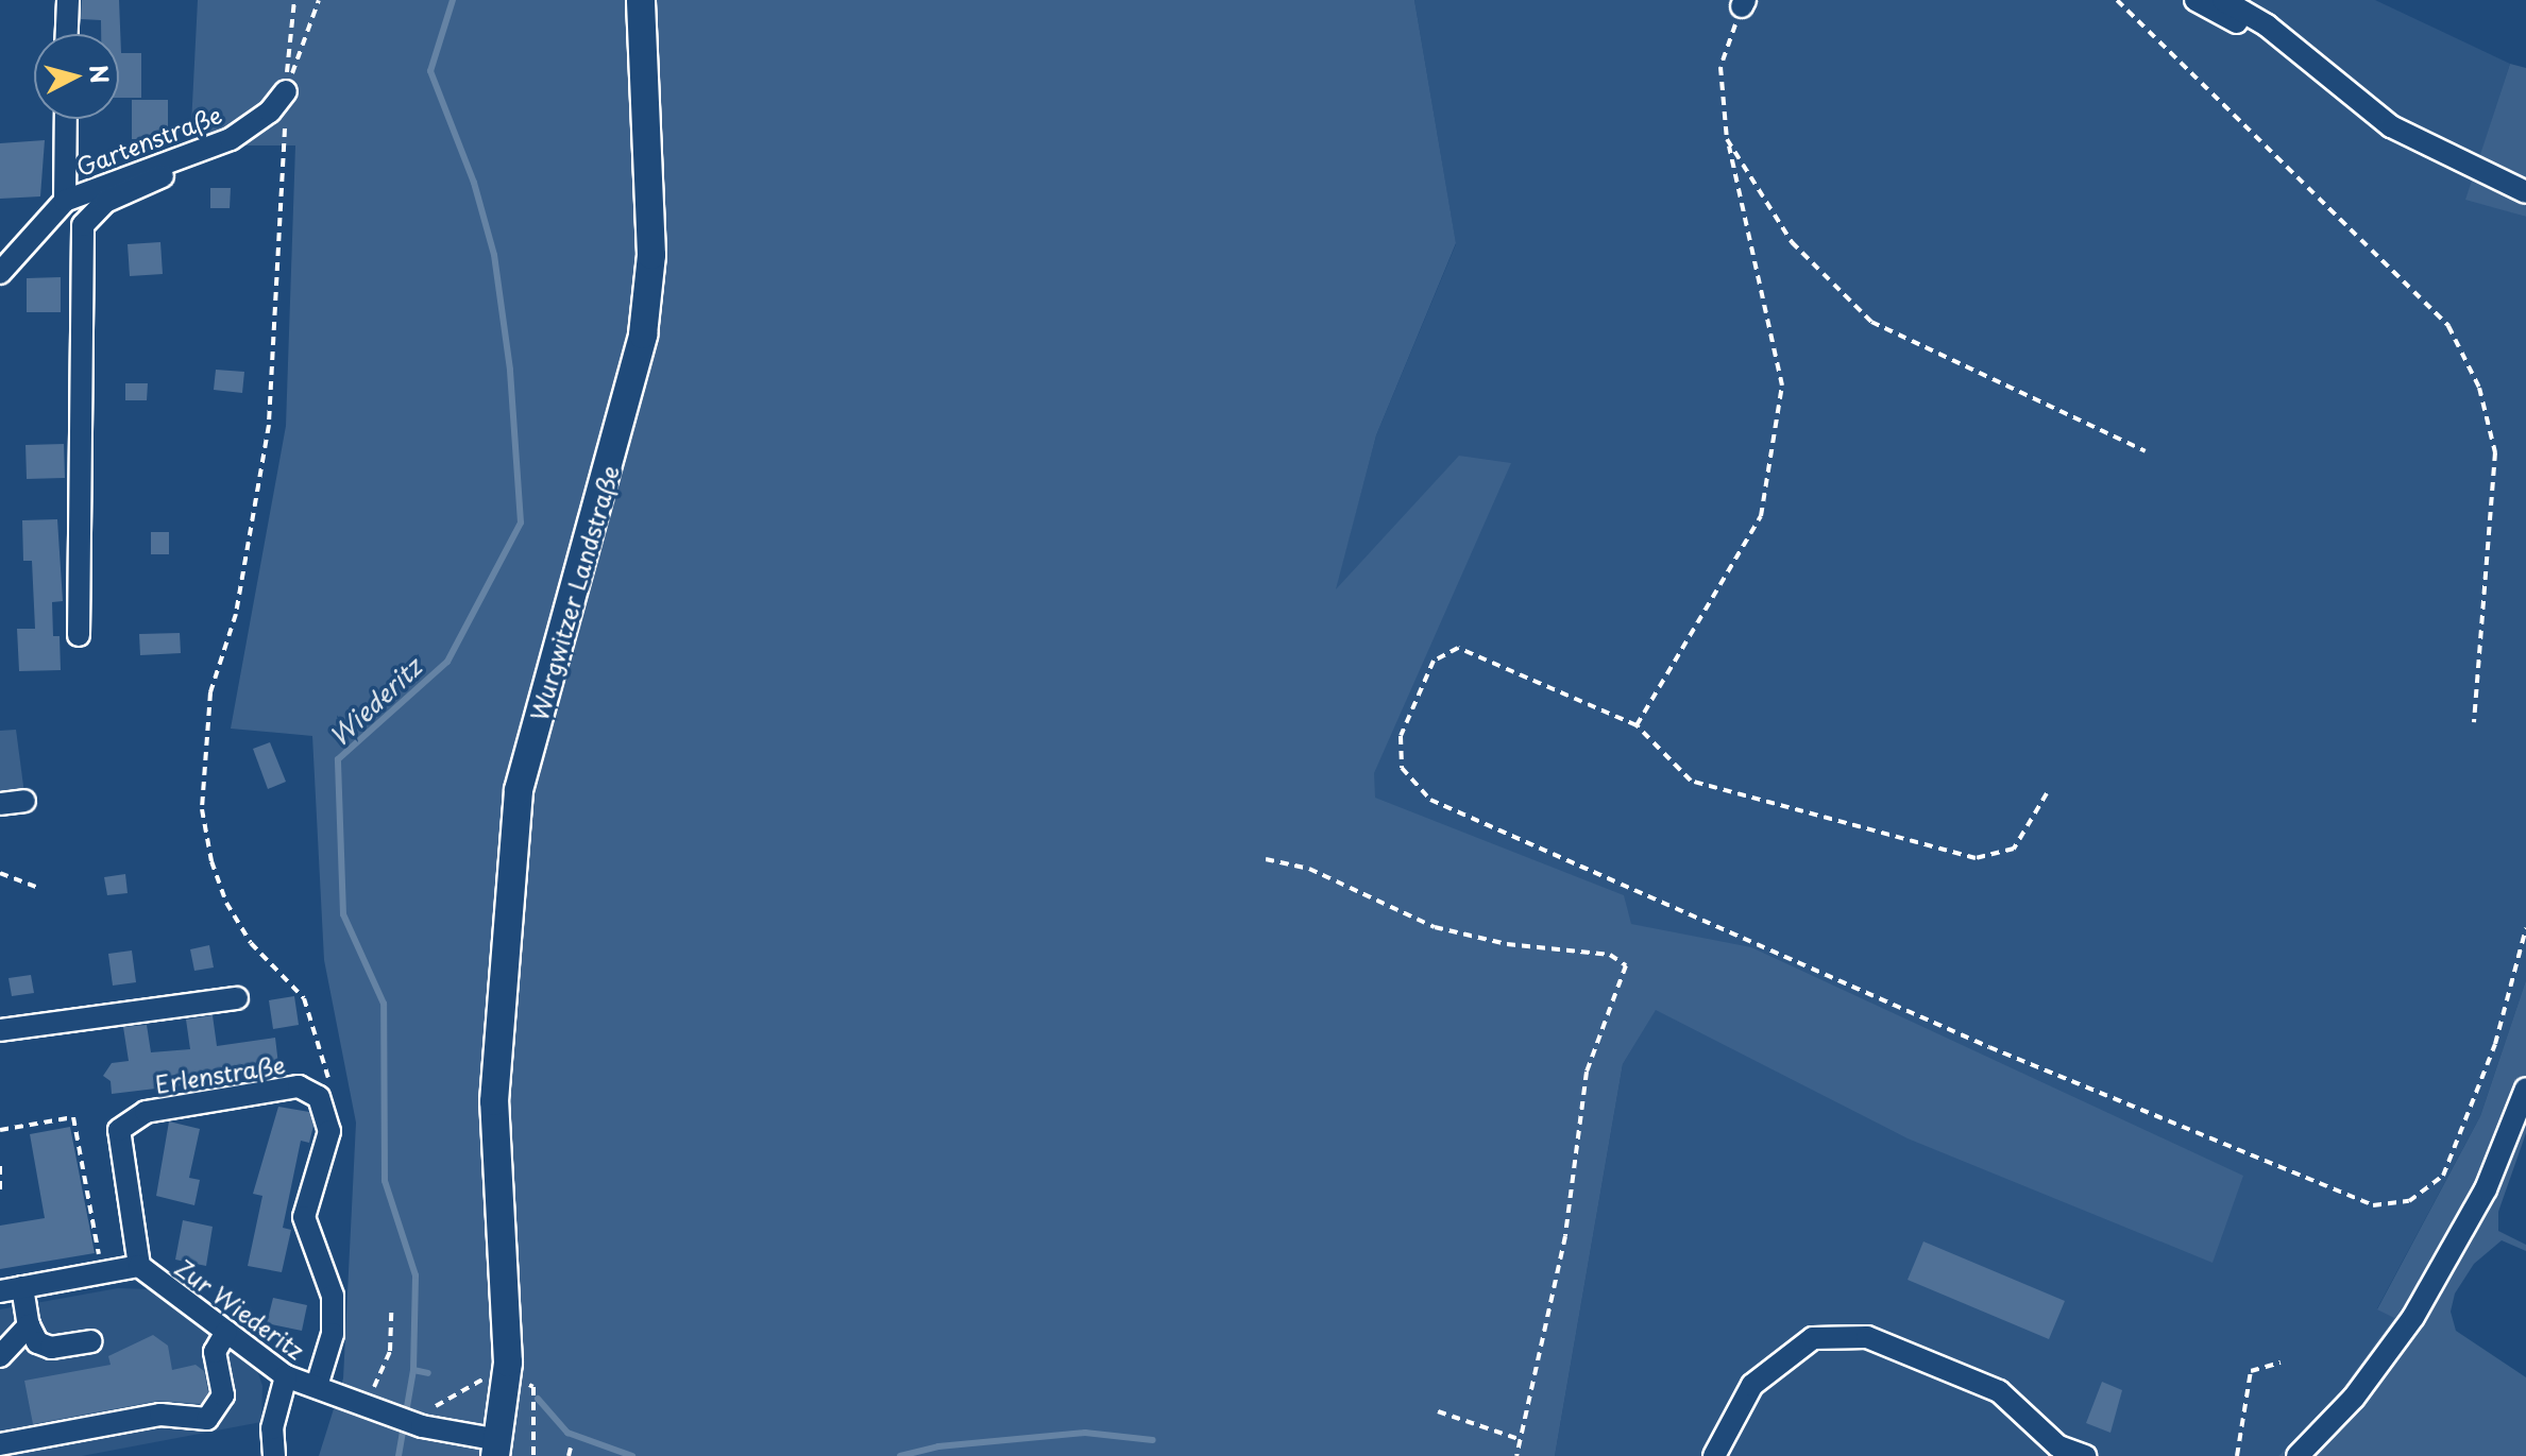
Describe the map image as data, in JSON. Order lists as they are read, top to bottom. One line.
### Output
{"streets":{"main road":["Wurgwitzer Landstraße"],"street":["Gartenstraße","Erlenstraße","Zur Wiederitz"]},"crossings":[["Wurgwitzer Landstraße","Zur Wiederitz"],["Erlenstraße","Zur Wiederitz"]],"water":["Wiederitz"],"north":"right"}
